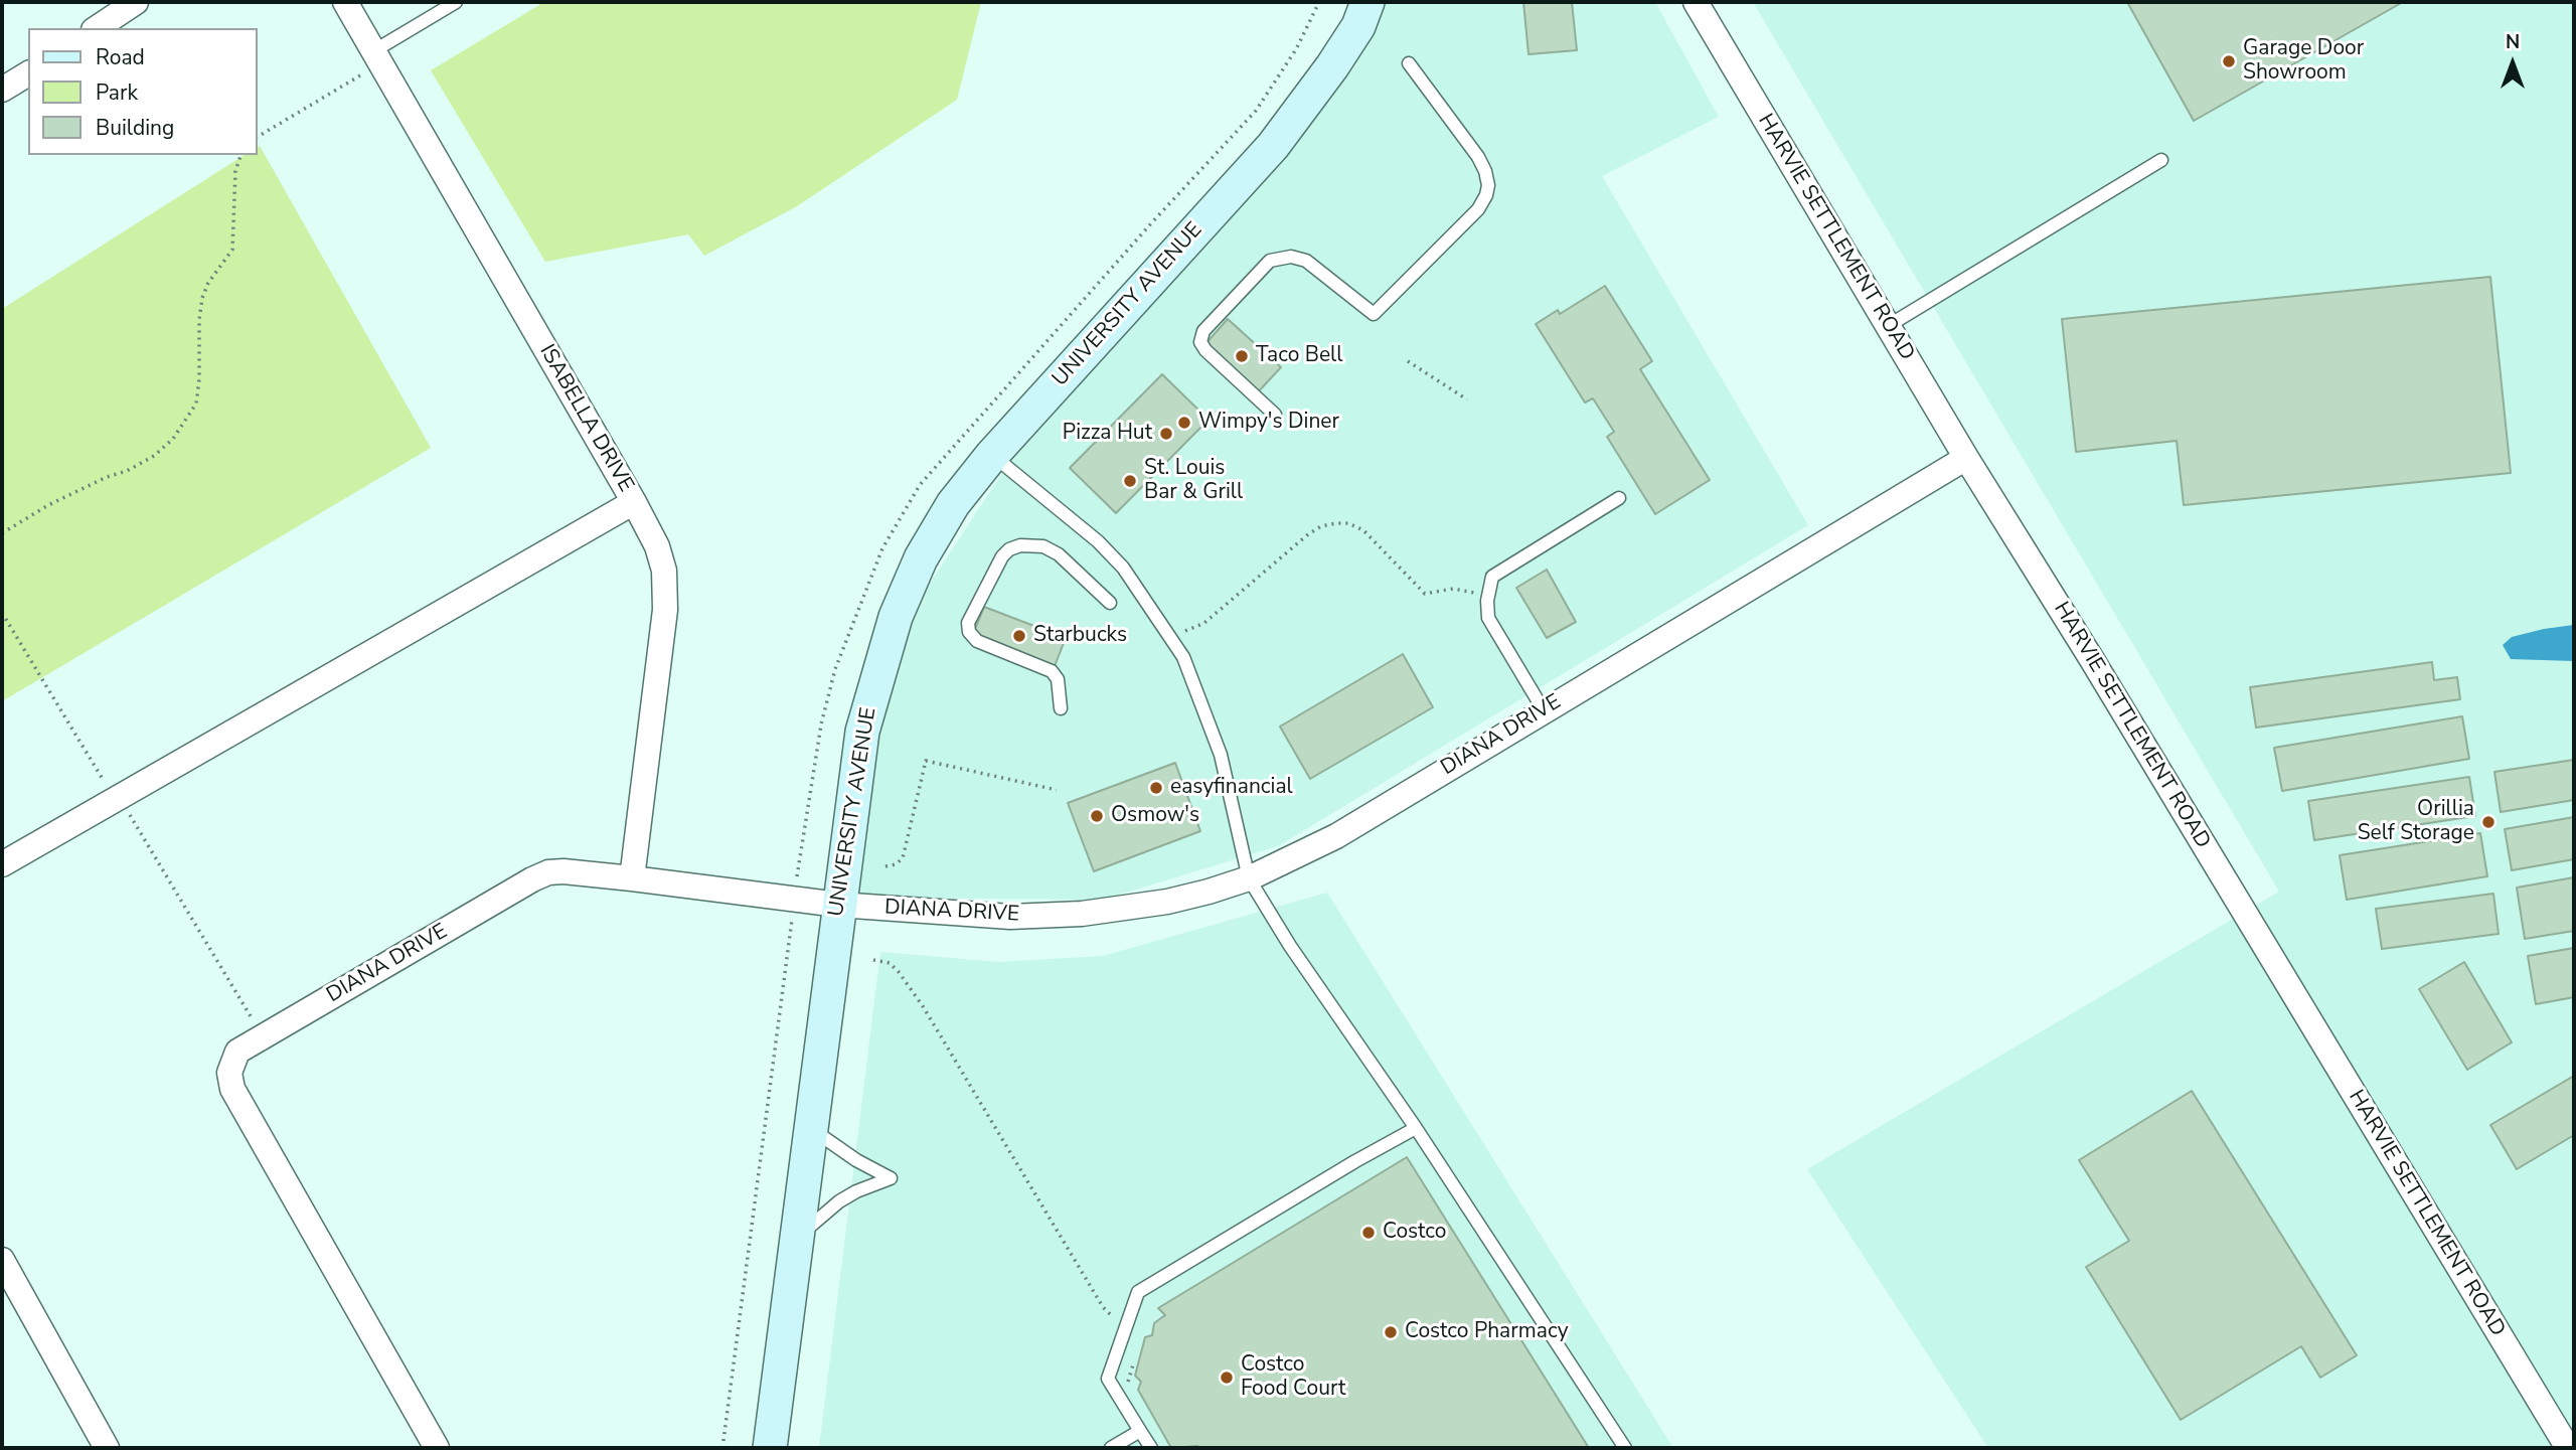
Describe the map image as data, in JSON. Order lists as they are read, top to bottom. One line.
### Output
{"streets":{"street":["HARVIE SETTLEMENT ROAD","UNIVERSITY AVENUE","ISABELLA DRIVE","DIANA DRIVE"]},"crossings":[["HARVIE SETTLEMENT ROAD","DIANA DRIVE"],["UNIVERSITY AVENUE","DIANA DRIVE"],["ISABELLA DRIVE","DIANA DRIVE"]],"places":["Garage Door Showroom","Taco Bell","Wimpy's Diner","Pizza Hut","St. Louis Bar & Grill","Starbucks","easyfinancial","Osmow's","Orillia Self Storage","Costco","Costco Pharmacy","Costco Food Court"],"legend":["Road","Park","Building"],"north":"top"}
